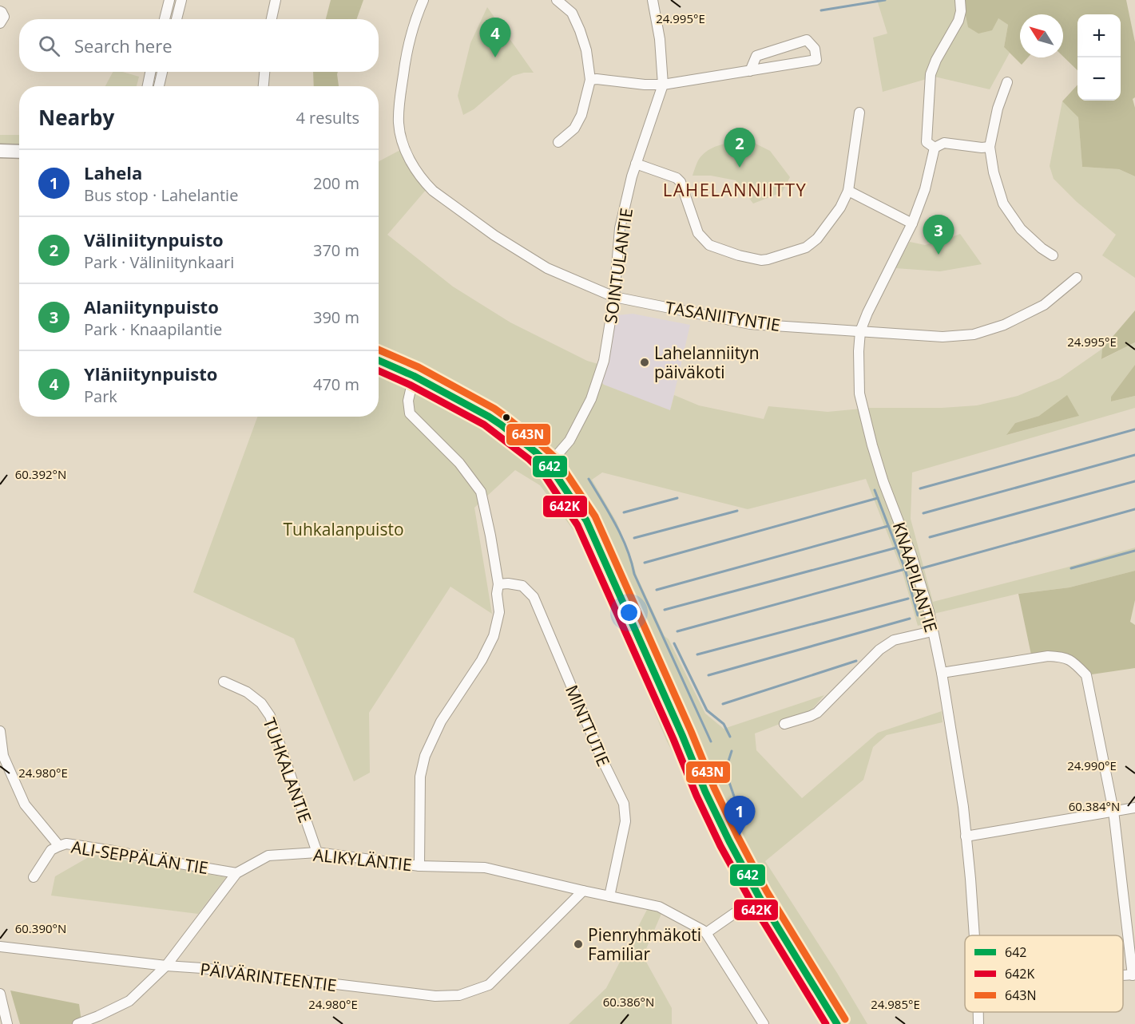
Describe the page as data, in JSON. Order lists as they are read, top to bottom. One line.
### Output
{"streets":{"street":["SOINTULANTIE","TASANIITYNTIE","KNAAPILANTIE","MINTTUTIE","TUHKALANTIE","ALI-SEPPÄLÄN TIE","ALIKYLÄNTIE","PÄIVÄRINTEENTIE"]},"crossings":[["SOINTULANTIE","TASANIITYNTIE"],["TASANIITYNTIE","KNAAPILANTIE"],["MINTTUTIE","ALIKYLÄNTIE"],["TUHKALANTIE","ALIKYLÄNTIE"],["ALI-SEPPÄLÄN TIE","ALIKYLÄNTIE"],["ALIKYLÄNTIE","PÄIVÄRINTEENTIE"]],"districts":["LAHELANNIITTY"],"parks":["Tuhkalanpuisto"],"places":["Lahelanniityn päiväkoti","Pienryhmäkoti Familiar"],"lines":["transit line 643N","transit line 642","transit line 642K"],"legend":["642","642K","643N"],"north":"top left","page":{"map_buttons":["+","−"],"pins":["4","2","3","1"],"search":"Search here","heading":["Nearby","4 results"],"list":[{"mark":"1","name":"Lahela","note":"Bus stop · Lahelantie","value":"200 m"},{"mark":"2","name":"Väliniitynpuisto","note":"Park · Väliniitynkaari","value":"370 m"},{"mark":"3","name":"Alaniitynpuisto","note":"Park · Knaapilantie","value":"390 m"},{"mark":"4","name":"Yläniitynpuisto","note":"Park","value":"470 m"}]},"coordinates":["24.995°E","60.392°N","24.990°E","24.980°E","60.384°N","60.390°N","60.386°N","24.985°E"]}
